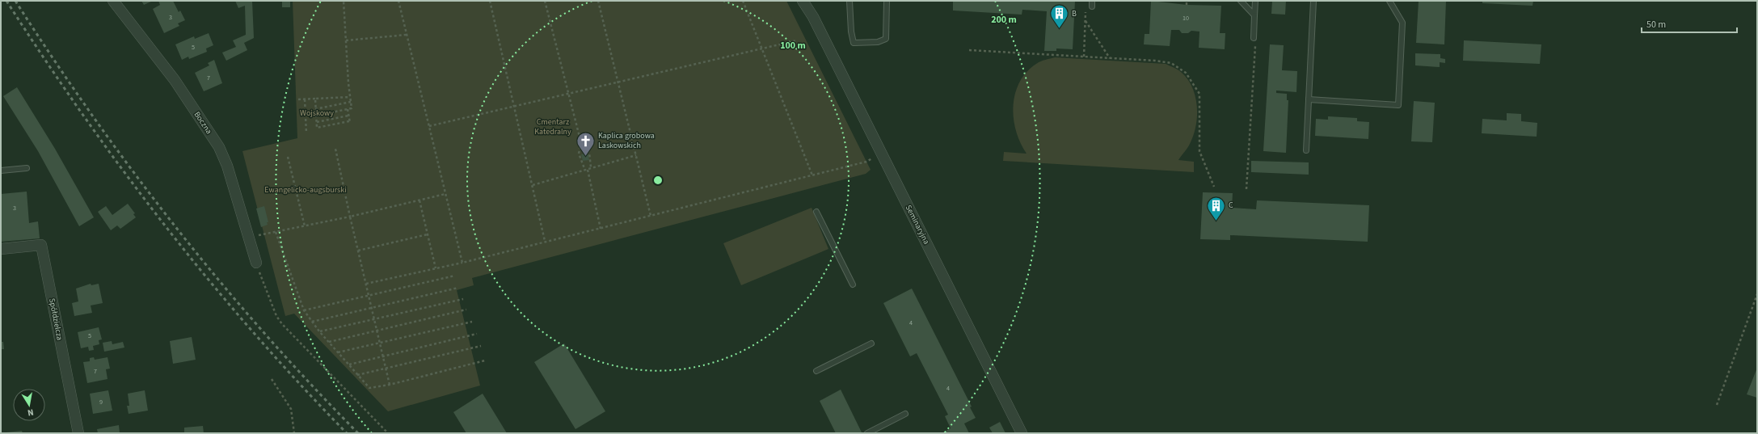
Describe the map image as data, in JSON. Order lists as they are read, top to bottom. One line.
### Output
{"streets":{"street":["Boczna","Seminaryjna","Spółdzielcza"]},"parks":["Wojskowy","Cmentarz Katedralny","Ewangelicko-augsburski"],"places":{"building":["B","C"],"church":["Kaplica grobowa Laskowskich"]},"house_numbers":["3","10","5","7","3","4","5","7","4","9"],"scale_bar":"50 m","north":"bottom","rings":["200 m","100 m"]}
